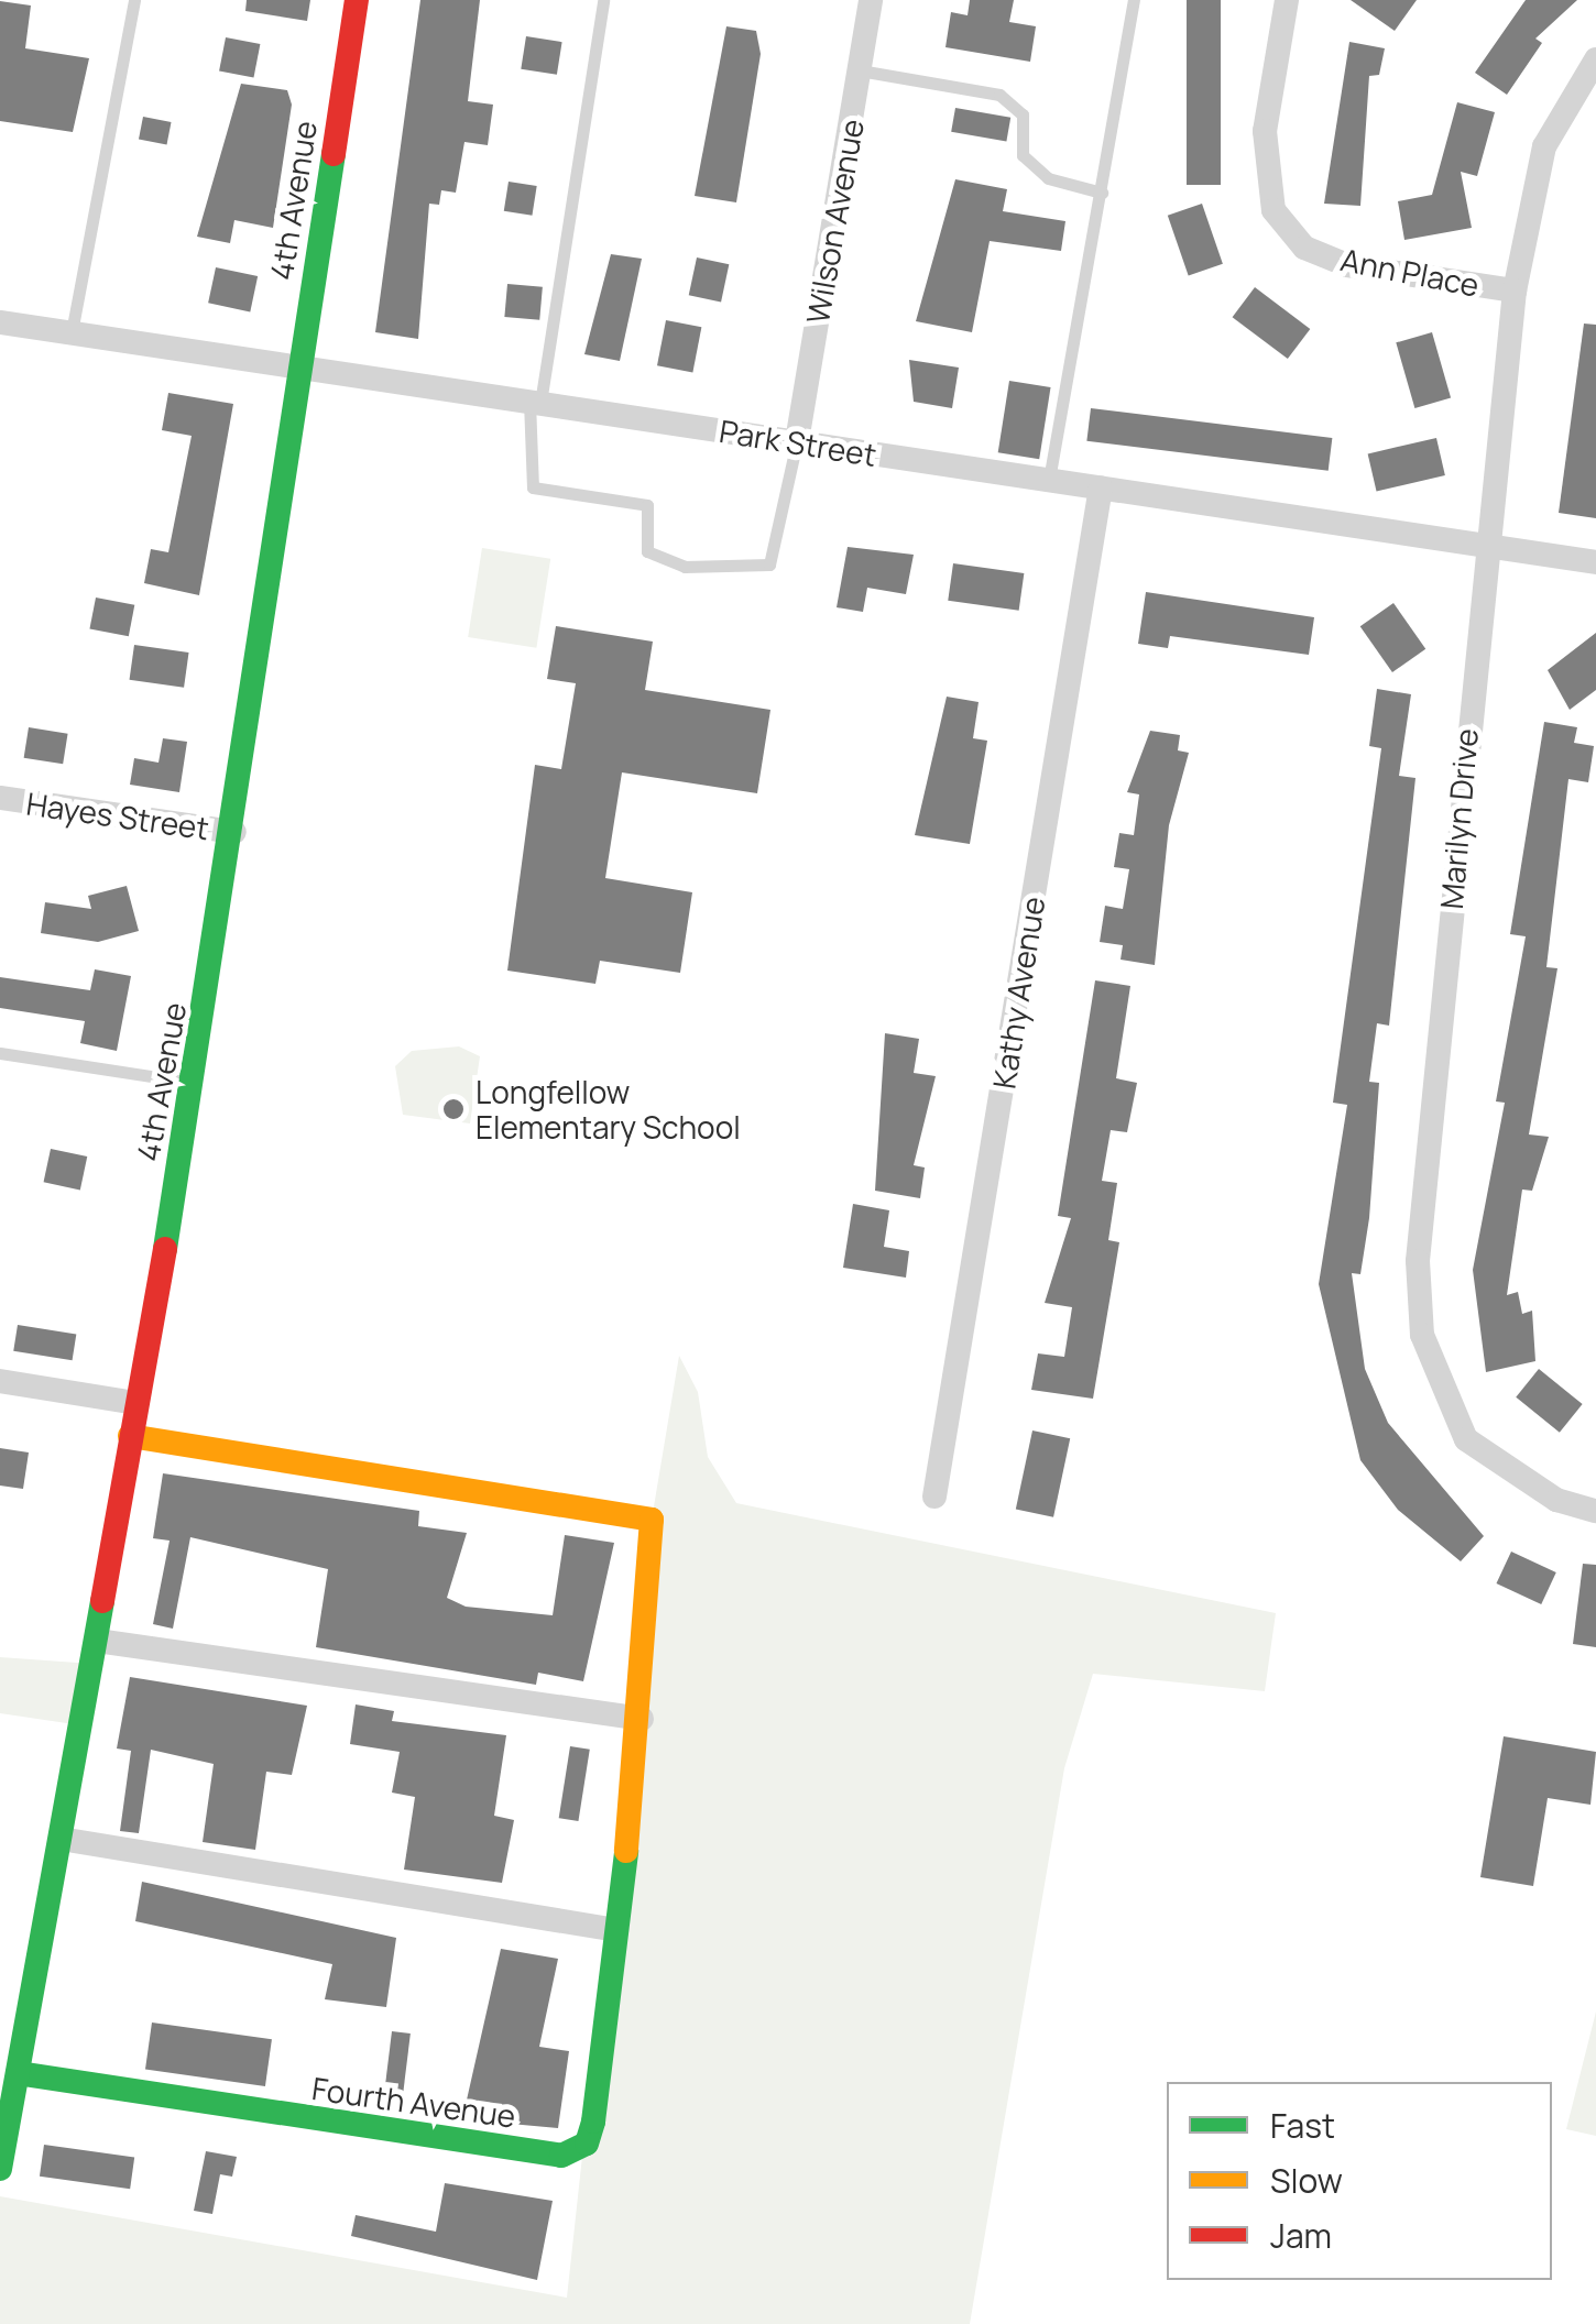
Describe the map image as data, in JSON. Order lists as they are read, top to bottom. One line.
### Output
{"streets":{"street":["4th Avenue","Wilson Avenue","Ann Place","Park Street","Hayes Street","Marilyn Drive","Kathy Avenue","Fourth Avenue"]},"crossings":[["4th Avenue","Park Street"],["4th Avenue","Hayes Street"],["4th Avenue","Fourth Avenue"],["Wilson Avenue","Park Street"],["Ann Place","Marilyn Drive"],["Park Street","Marilyn Drive"],["Park Street","Kathy Avenue"]],"places":["Longfellow Elementary School"],"legend":["Fast","Slow","Jam"]}
